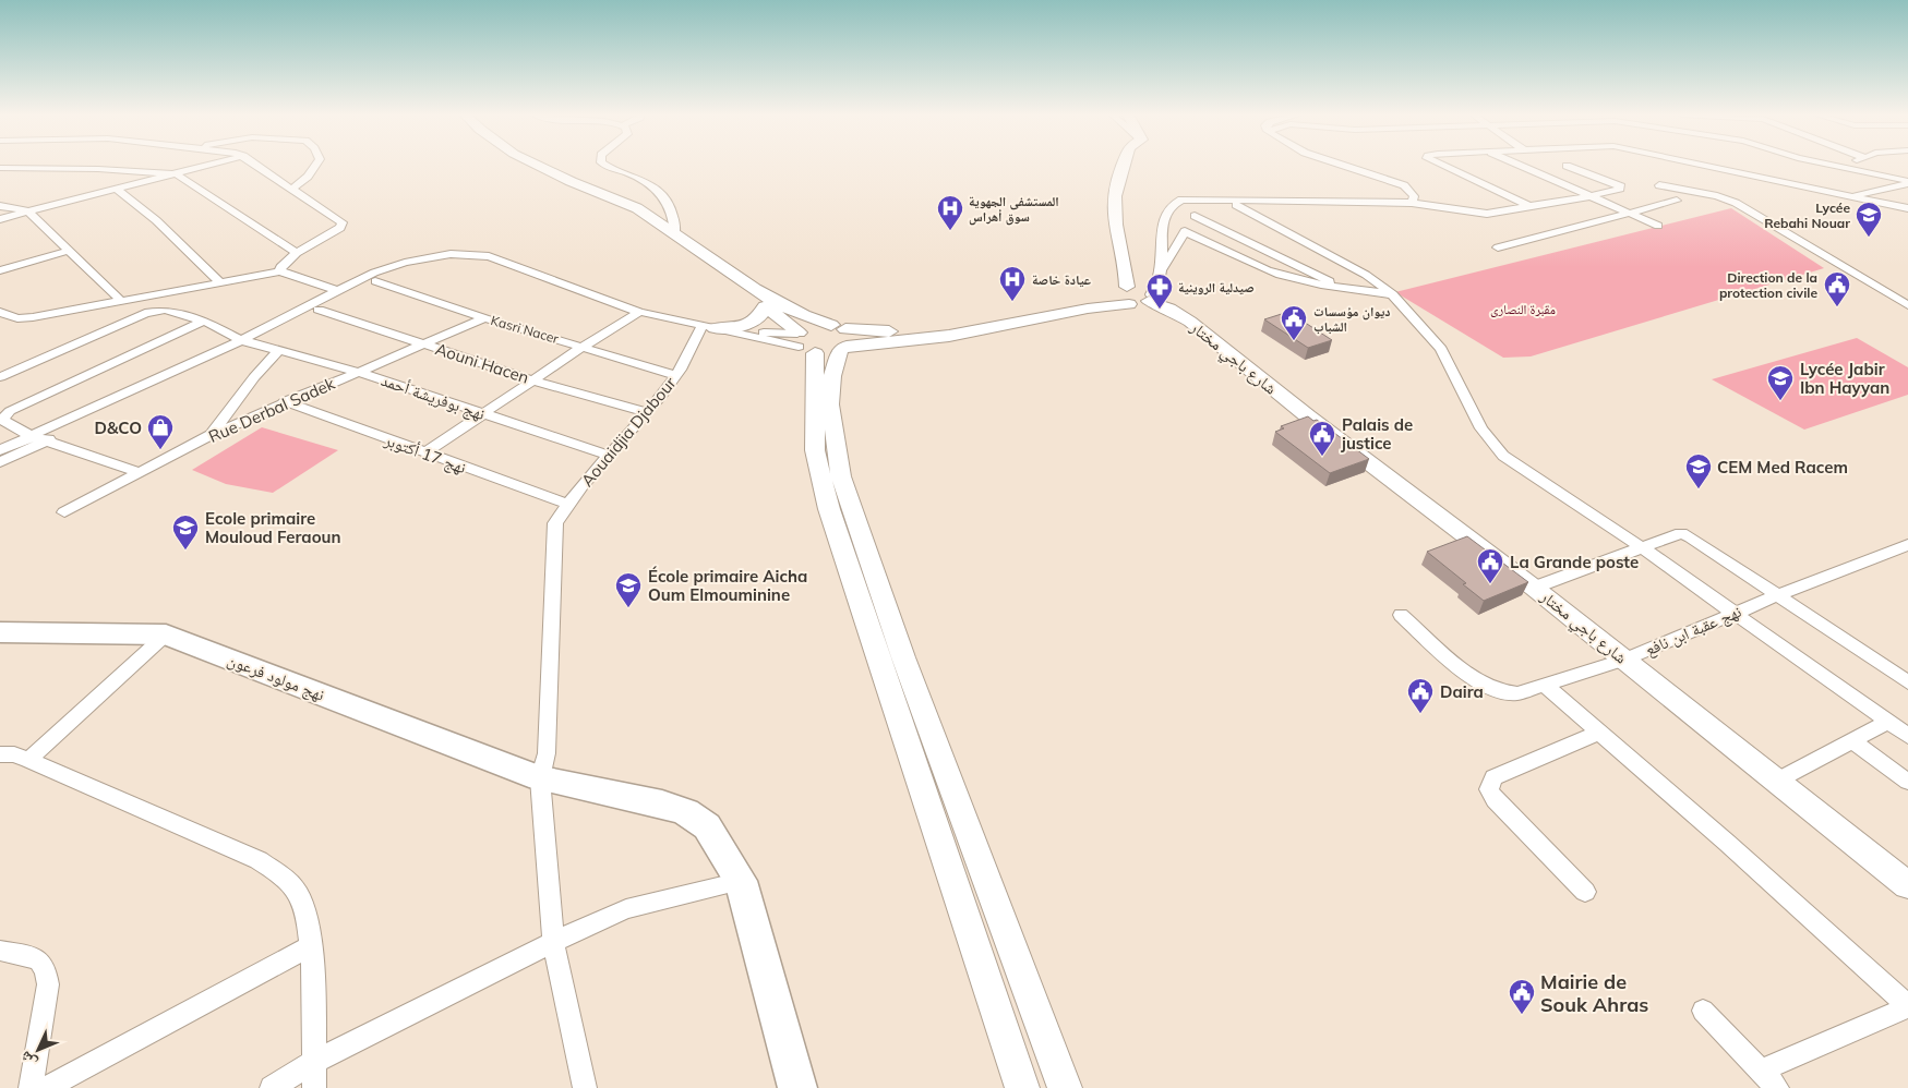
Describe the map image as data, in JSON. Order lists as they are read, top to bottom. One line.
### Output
{"streets":{"main road":["نهج مولود فرعون"],"street":["Kasri Nacer","شارع باجي مختار","Aouni Hacen","نهج بوفريشة أحمد","Rue Derbal Sadek","Aouaidjia Djabour","نهج 17 أكتوبر","نهج عقبة ابن نافع"]},"crossings":[["Kasri Nacer","Rue Derbal Sadek"],["Kasri Nacer","Aouaidjia Djabour"],["شارع باجي مختار","نهج عقبة ابن نافع"],["Aouni Hacen","Rue Derbal Sadek"],["Aouni Hacen","Aouaidjia Djabour"],["نهج بوفريشة أحمد","Rue Derbal Sadek"],["نهج بوفريشة أحمد","Aouaidjia Djabour"],["Rue Derbal Sadek","نهج 17 أكتوبر"],["Aouaidjia Djabour","نهج 17 أكتوبر"],["Aouaidjia Djabour","نهج مولود فرعون"]],"parks":["مقبرة النصارى"],"places":{"hospital":["المستشفى الجهوية سوق أهراس","عيادة خاصة"],"school or university":["Lycée Rebahi Nouar","Lycée Jabir Ibn Hayyan","CEM Med Racem","Ecole primaire Mouloud Feraoun","École primaire Aicha Oum Elmouminine"],"public building":["Direction de la protection civile","ديوان مؤسسات الشباب","Palais de justice","La Grande poste","Daira","Mairie de Souk Ahras"],"pharmacy":["صيدلية الروينية"],"shop":["D&CO"]},"north":"bottom left"}
